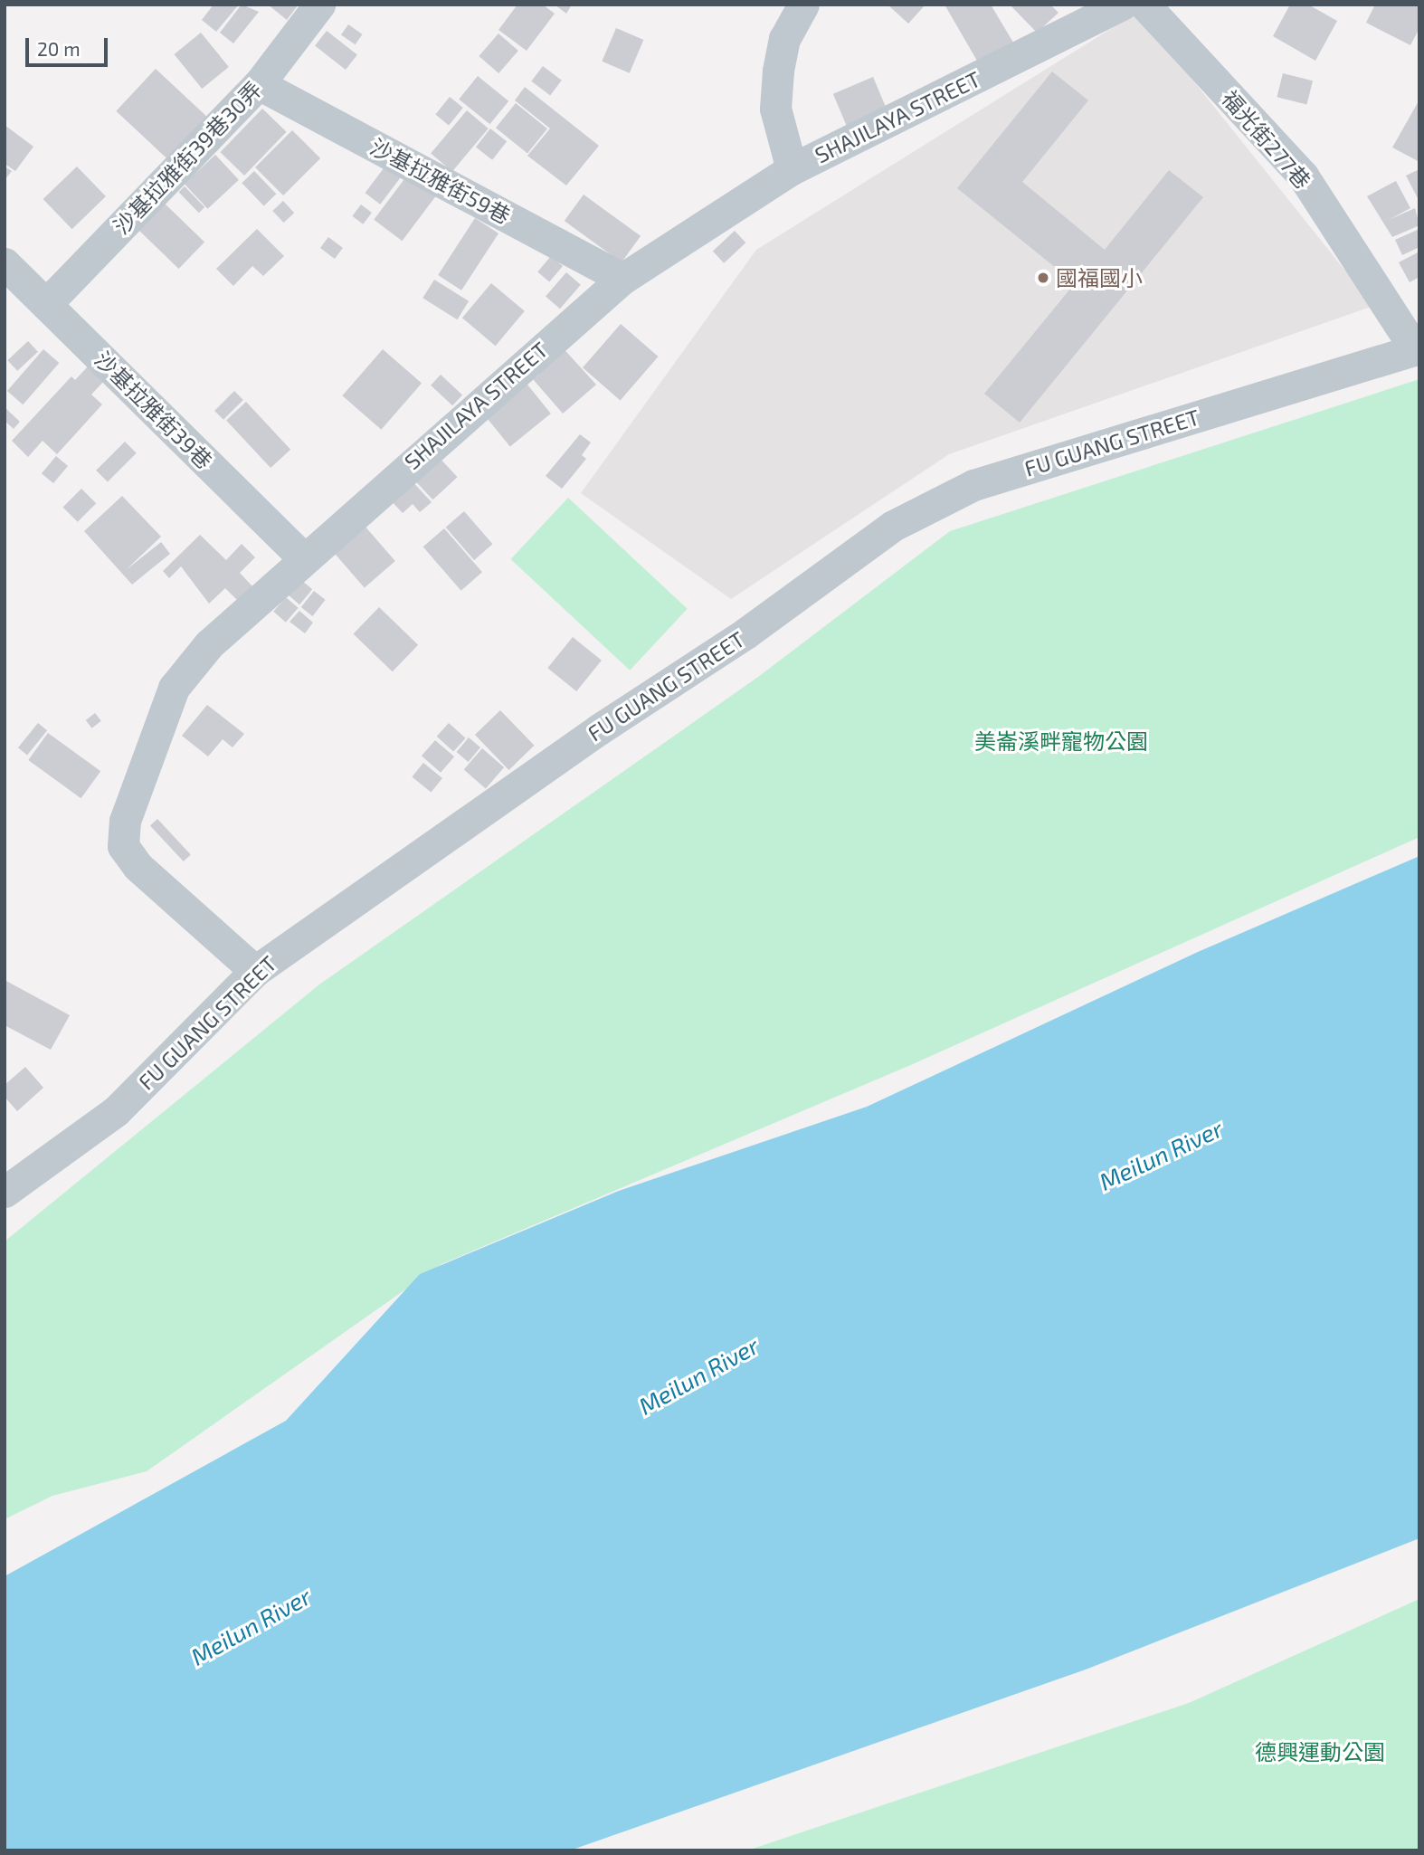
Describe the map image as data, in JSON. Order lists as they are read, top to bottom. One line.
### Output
{"streets":{"street":["SHAJILAYA STREET","福光街277巷","沙基拉雅街39巷30弄","沙基拉雅街59巷","沙基拉雅街39巷","FU GUANG STREET"]},"crossings":[["SHAJILAYA STREET","沙基拉雅街59巷"],["SHAJILAYA STREET","沙基拉雅街39巷"],["SHAJILAYA STREET","FU GUANG STREET"],["福光街277巷","FU GUANG STREET"],["沙基拉雅街39巷30弄","沙基拉雅街59巷"],["沙基拉雅街39巷30弄","沙基拉雅街39巷"]],"water":["Meilun River"],"parks":["美崙溪畔寵物公園","德興運動公園"],"places":["國福國小"],"scale_bar":"20 m"}
